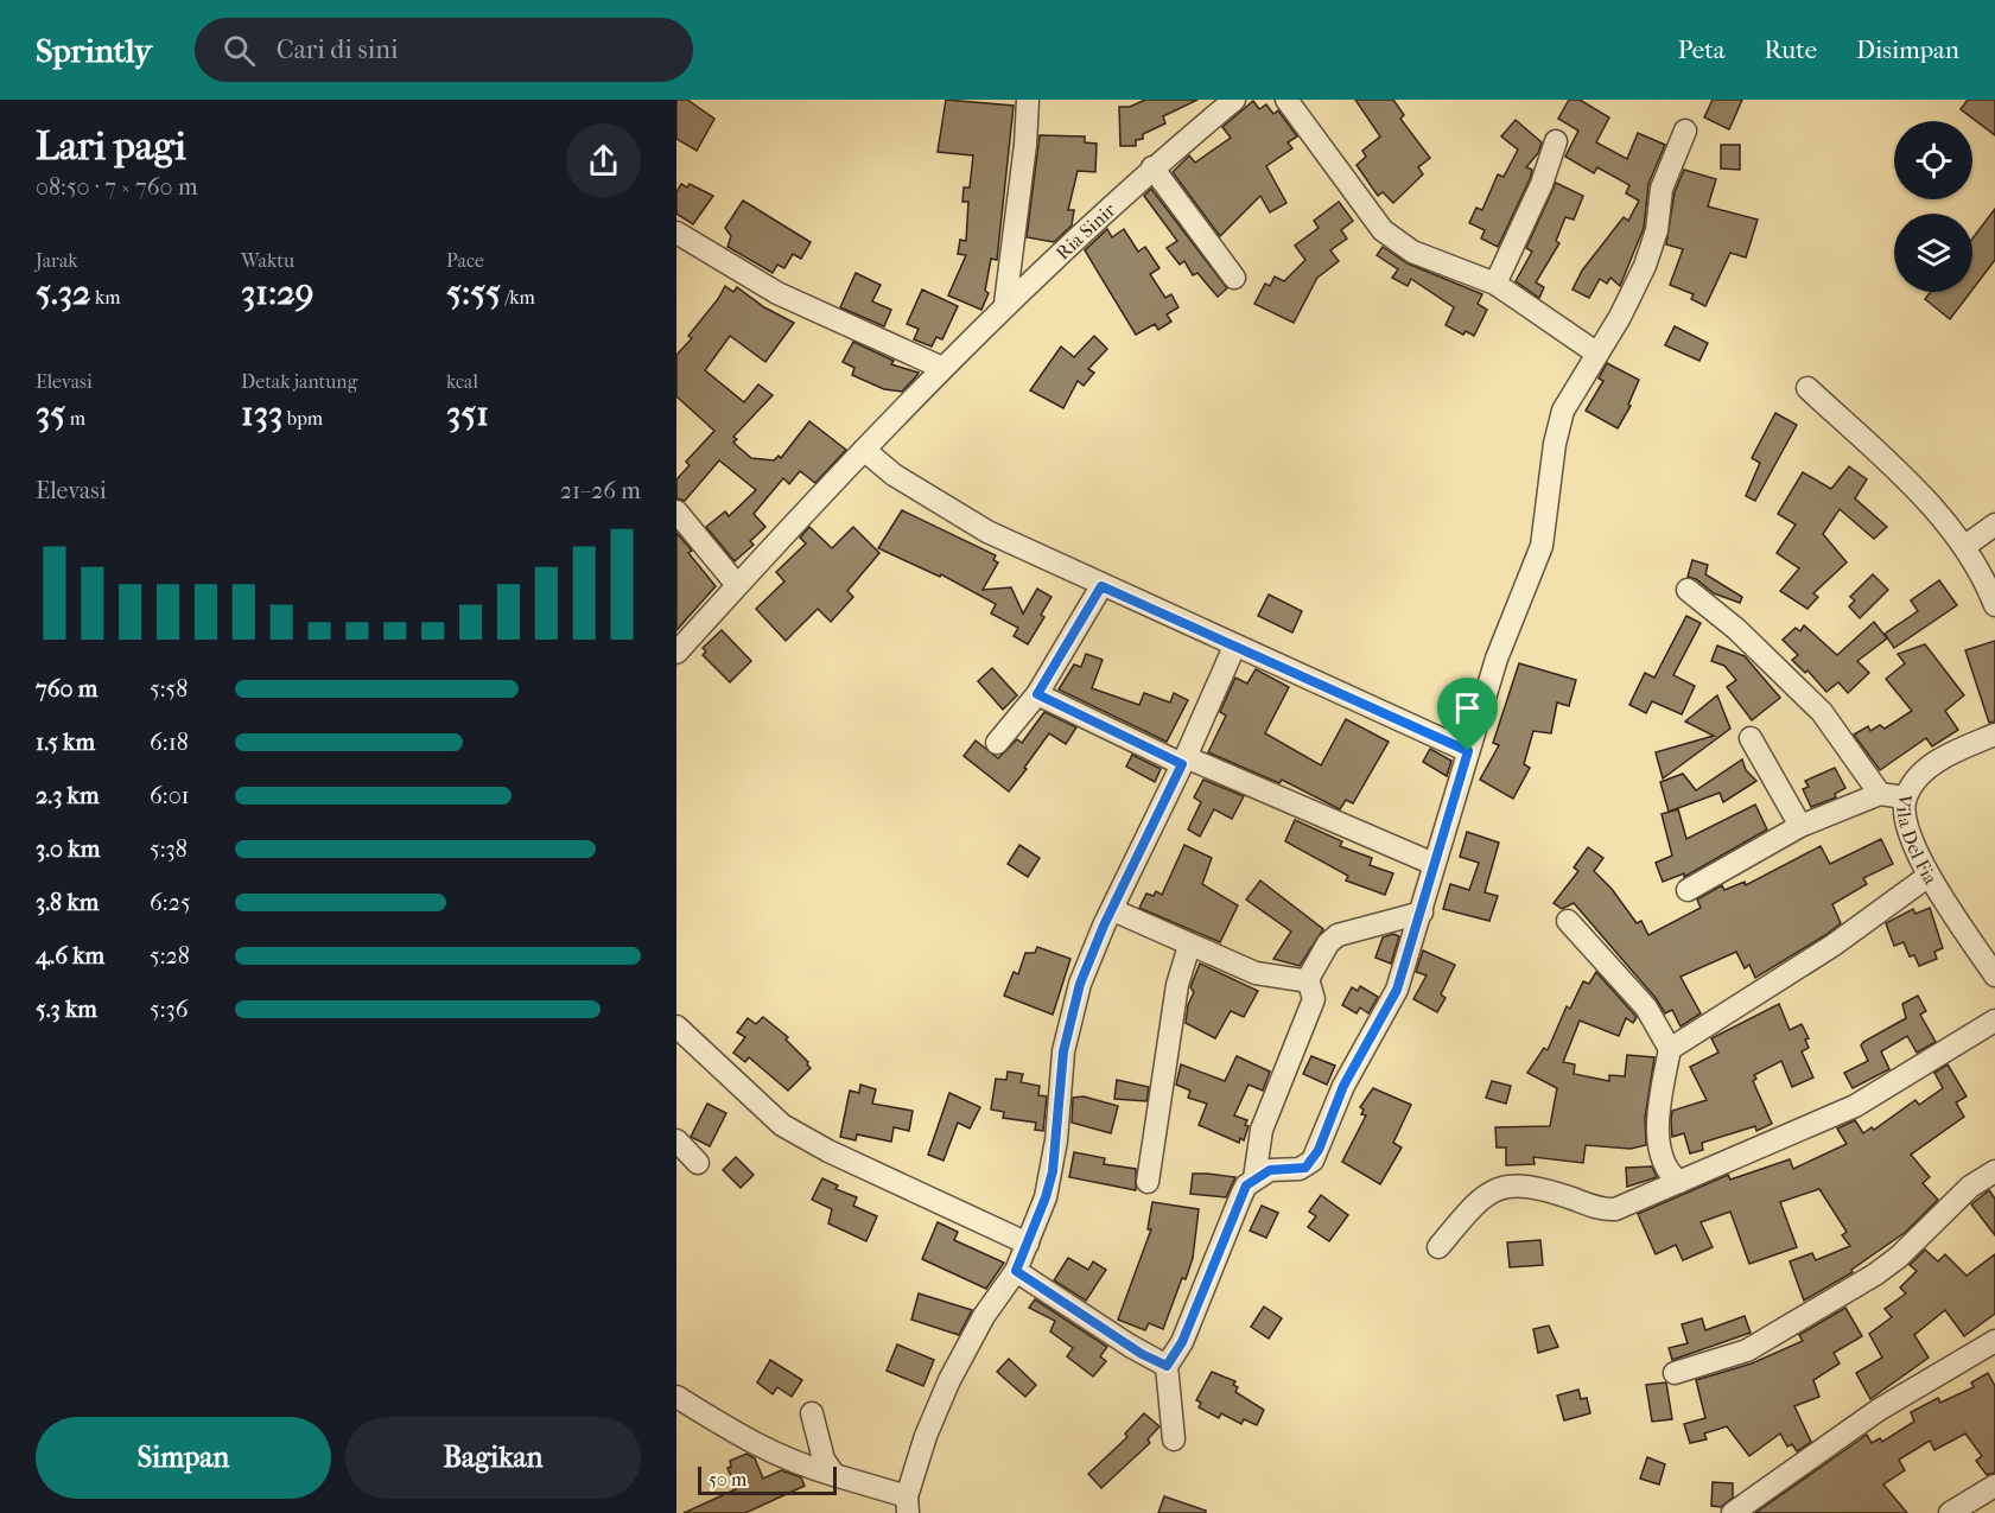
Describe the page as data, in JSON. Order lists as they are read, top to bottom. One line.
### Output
{"streets":{"street":["Ria Sinir","Vila Del Fia"]},"scale_bar":"50 m","page":{"header":"Sprintly","search":"Cari di sini","nav":["Peta","Rute","Disimpan"],"heading":["Lari pagi","08:50 · 7 × 760 m"],"stats":[["Jarak","5.32 km"],["Waktu","31:29"],["Pace","5:55 /km"],["Elevasi","35 m"],["Detak jantung","133 bpm"],["kcal","351"]],"chart":["Elevasi","21–26 m"],"list":[{"name":"760 m","note":"5:58"},{"name":"1.5 km","note":"6:18"},{"name":"2.3 km","note":"6:01"},{"name":"3.0 km","note":"5:38"},{"name":"3.8 km","note":"6:25"},{"name":"4.6 km","note":"5:28"},{"name":"5.3 km","note":"5:36"}],"buttons":["Simpan","Bagikan"],"scale":"50 m"}}
